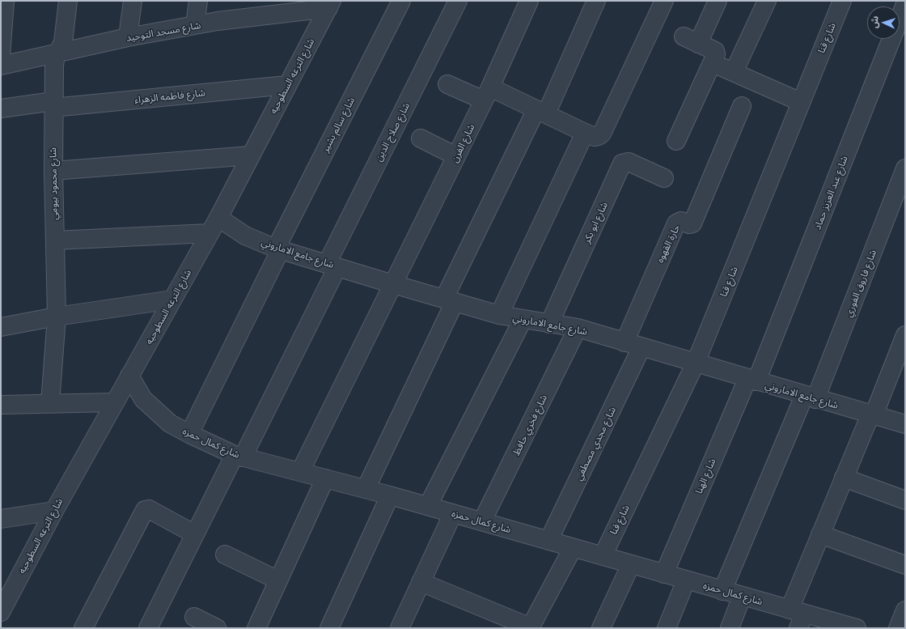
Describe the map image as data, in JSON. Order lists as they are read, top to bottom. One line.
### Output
{"streets":{"street":["شارع مسجد التوحيد","شارع قنا","شارع الترعه السطوحيه","شارع فاطمه الزهراء","شارع سالم بشير","شارع صلاح الدين","شارع الفرن","شارع محمود بيومي","شارع عبد العزيز حماد","شارع ابو بكر","حارة القهوه","شارع جامع الاماروني","شارع فاروق الفوري","شارع فخري حافظ","شارع كمال حمزه","شارع مجدي مصطفي","شارع الهنا"]},"crossings":[["شارع مسجد التوحيد","شارع الترعه السطوحيه"],["شارع مسجد التوحيد","شارع محمود بيومي"],["شارع قنا","شارع جامع الاماروني"],["شارع قنا","شارع كمال حمزه"],["شارع الترعه السطوحيه","شارع فاطمه الزهراء"],["شارع الترعه السطوحيه","شارع جامع الاماروني"],["شارع الترعه السطوحيه","شارع كمال حمزه"],["شارع فاطمه الزهراء","شارع محمود بيومي"],["شارع سالم بشير","شارع جامع الاماروني"],["شارع سالم بشير","شارع كمال حمزه"],["شارع صلاح الدين","شارع جامع الاماروني"],["شارع صلاح الدين","شارع كمال حمزه"],["شارع الفرن","شارع جامع الاماروني"],["شارع الفرن","شارع كمال حمزه"],["شارع عبد العزيز حماد","شارع جامع الاماروني"],["شارع عبد العزيز حماد","شارع الهنا"],["شارع ابو بكر","شارع جامع الاماروني"],["حارة القهوه","شارع جامع الاماروني"],["شارع جامع الاماروني","شارع فاروق الفوري"],["شارع جامع الاماروني","شارع فخري حافظ"],["شارع جامع الاماروني","شارع مجدي مصطفي"],["شارع جامع الاماروني","شارع الهنا"],["شارع فاروق الفوري","شارع كمال حمزه"],["شارع فخري حافظ","شارع كمال حمزه"],["شارع كمال حمزه","شارع مجدي مصطفي"],["شارع كمال حمزه","شارع الهنا"]],"north":"left"}
